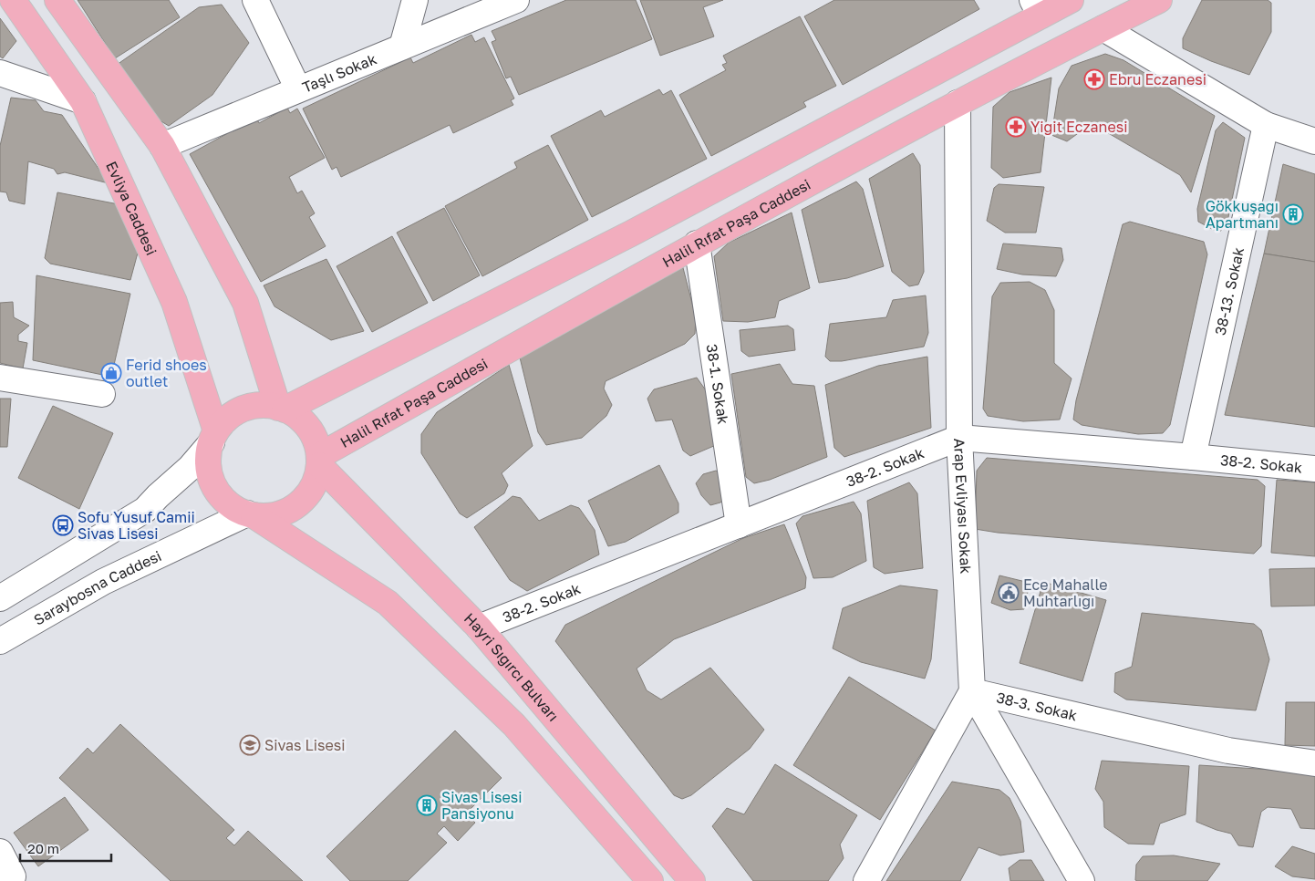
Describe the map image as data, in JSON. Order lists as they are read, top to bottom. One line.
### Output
{"streets":{"main road":["Evliya Caddesi","Halil Rıfat Paşa Caddesi","Hayri Sığırcı Bulvarı"],"street":["Taşlı Sokak","38-13. Sokak","38-1. Sokak","38-2. Sokak","Arap Evliyası Sokak","Saraybosna Caddesi","38-3. Sokak"]},"crossings":[["Evliya Caddesi","Halil Rıfat Paşa Caddesi"],["Evliya Caddesi","Saraybosna Caddesi"],["Evliya Caddesi","Hayri Sığırcı Bulvarı"],["Halil Rıfat Paşa Caddesi","38-1. Sokak"],["Halil Rıfat Paşa Caddesi","Arap Evliyası Sokak"],["Halil Rıfat Paşa Caddesi","Saraybosna Caddesi"],["Halil Rıfat Paşa Caddesi","Hayri Sığırcı Bulvarı"],["38-13. Sokak","38-2. Sokak"],["38-1. Sokak","38-2. Sokak"],["38-2. Sokak","Arap Evliyası Sokak"],["38-2. Sokak","Hayri Sığırcı Bulvarı"],["Arap Evliyası Sokak","38-3. Sokak"],["Saraybosna Caddesi","Hayri Sığırcı Bulvarı"]],"places":{"pharmacy":["Ebru Eczanesi","Yiğit Eczanesi"],"building":["Gökkuşağı Apartmanı","Sivas Lisesi Pansiyonu"],"shop":["Ferid shoes outlet"],"bus stop":["Sofu Yusuf Camii Sivas Lisesi"],"public building":["Ece Mahalle Muhtarlığı"],"school or university":["Sivas Lisesi"]},"scale_bar":"20 m"}
